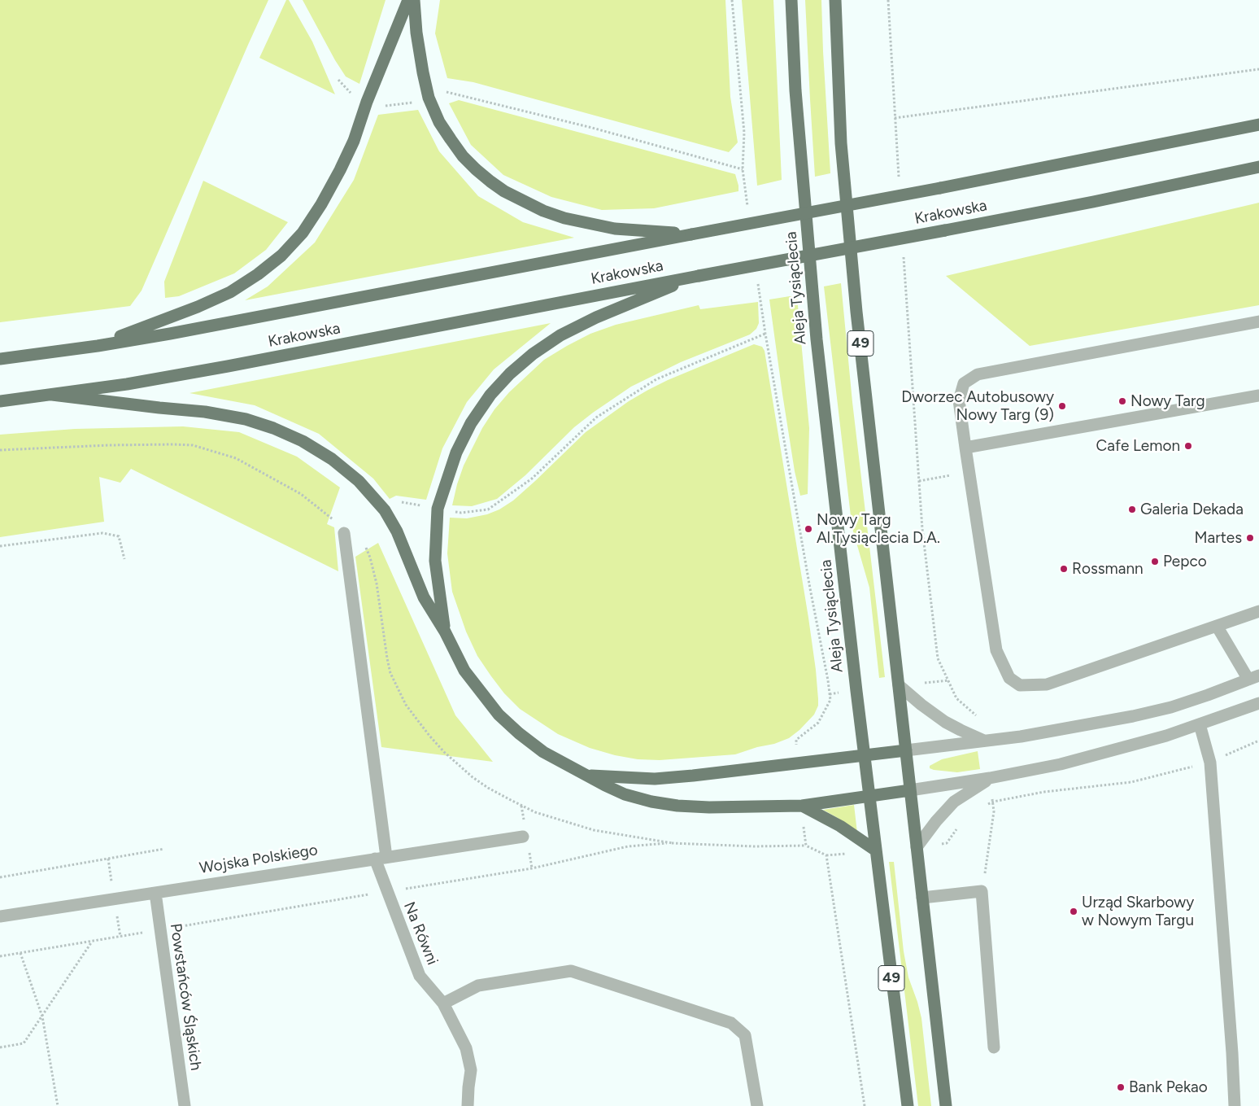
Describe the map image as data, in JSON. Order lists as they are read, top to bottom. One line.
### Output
{"streets":{"main road":["Krakowska","Aleja Tysiąclecia","49"],"street":["Wojska Polskiego","Na Równi","Powstańców Śląskich"]},"crossings":[["Wojska Polskiego","Na Równi"],["Wojska Polskiego","Powstańców Śląskich"]],"places":["Nowy Targ","Dworzec Autobusowy Nowy Targ (9)","Cafe Lemon","Galeria Dekada","Nowy Targ Al.Tysiąclecia D.A.","Martes","Pepco","Rossmann","Urząd Skarbowy w Nowym Targu","Bank Pekao"]}
